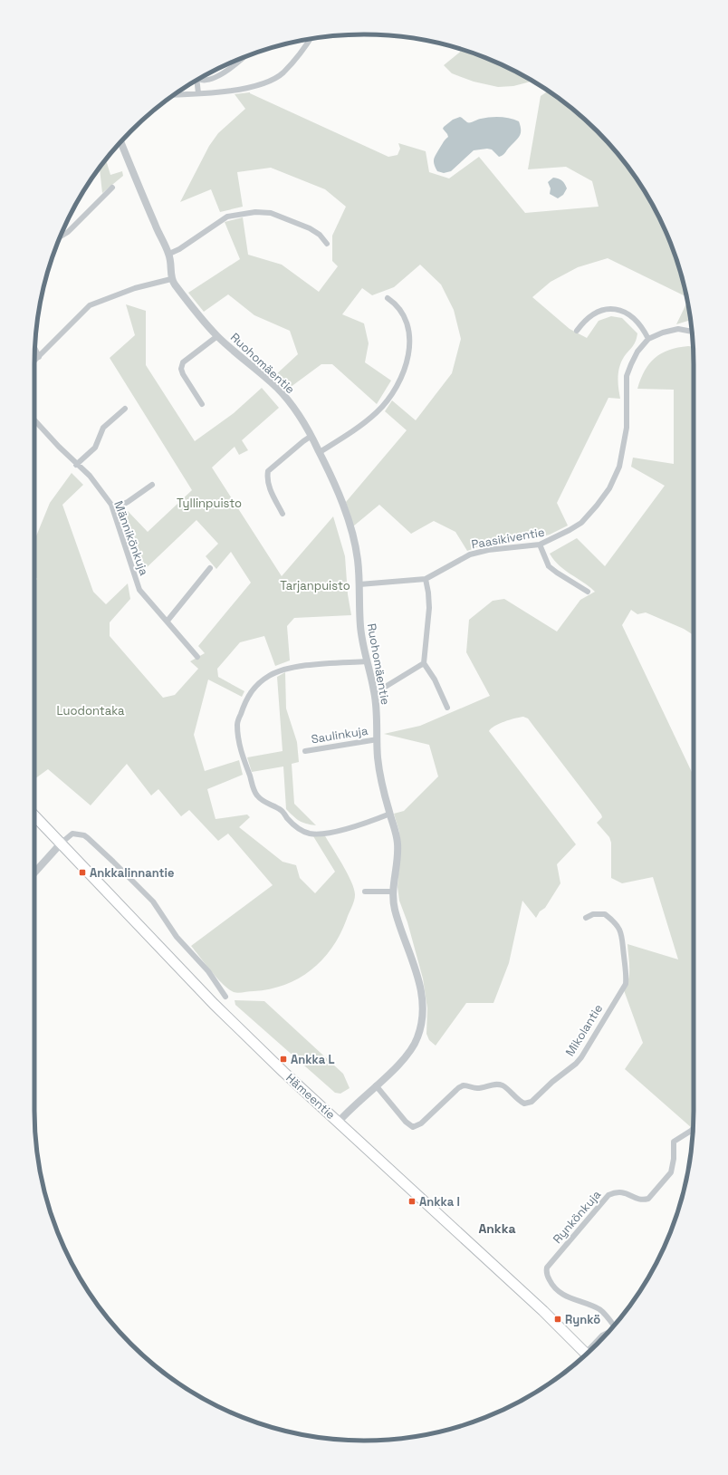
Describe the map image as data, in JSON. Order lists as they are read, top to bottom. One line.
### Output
{"streets":{"highway":["Hämeentie"],"street":["Ruohomäentie","Männikönkuja","Paasikiventie","Saulinkuja","Mikolantie","Rynkönkuja"]},"crossings":[["Ruohomäentie","Paasikiventie"],["Ruohomäentie","Saulinkuja"],["Ruohomäentie","Mikolantie"],["Ruohomäentie","Hämeentie"]],"districts":["Ankka"],"parks":["Tyllinpuisto","Tarjanpuisto","Luodontaka"],"places":{"transit":["Ankkalinnantie","Ankka L","Ankka I","Rynkö"]}}
